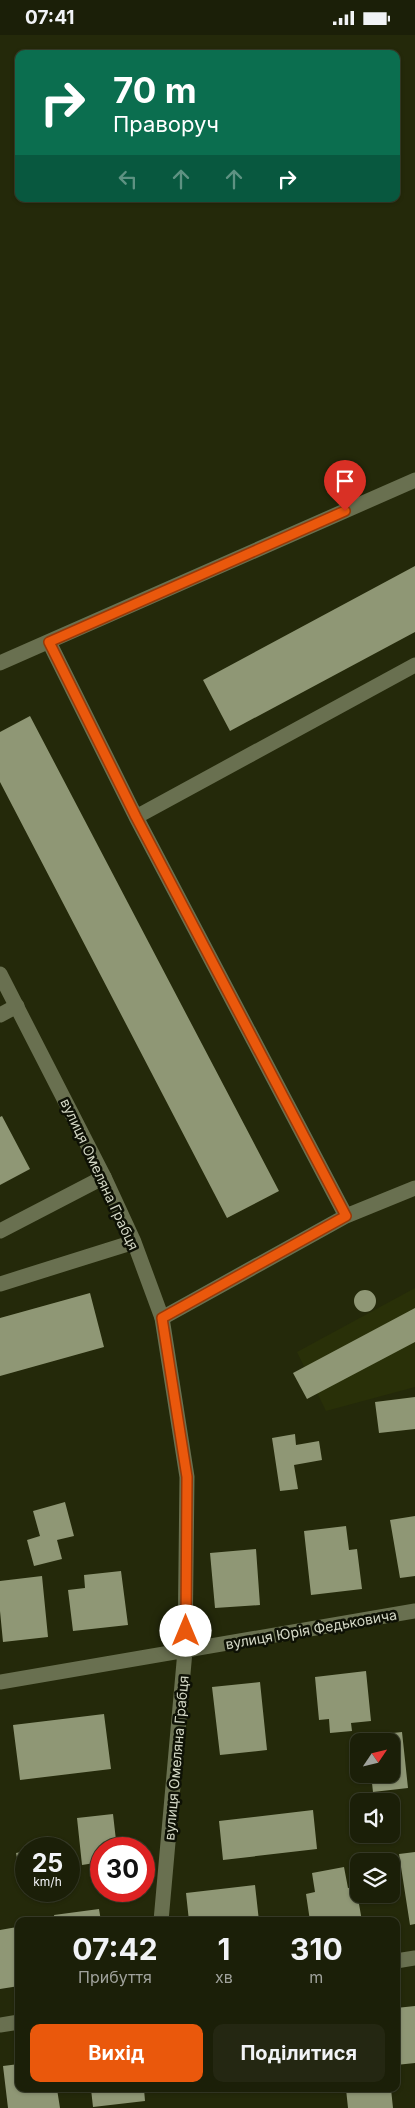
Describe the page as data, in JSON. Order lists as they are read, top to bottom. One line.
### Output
{"streets":{"street":["вулиця Омеляна Грабця","вулиця Юрія Федьковича"]},"crossings":[["вулиця Омеляна Грабця","вулиця Юрія Федьковича"]],"north":"top right","page":{"status":"07:41","turn":["70 m","Праворуч"],"speed":"25 km/h","limit":"30","eta":["07:42","Прибуття","1","хв","310","m"],"buttons":["Вихід","Поділитися"]}}
